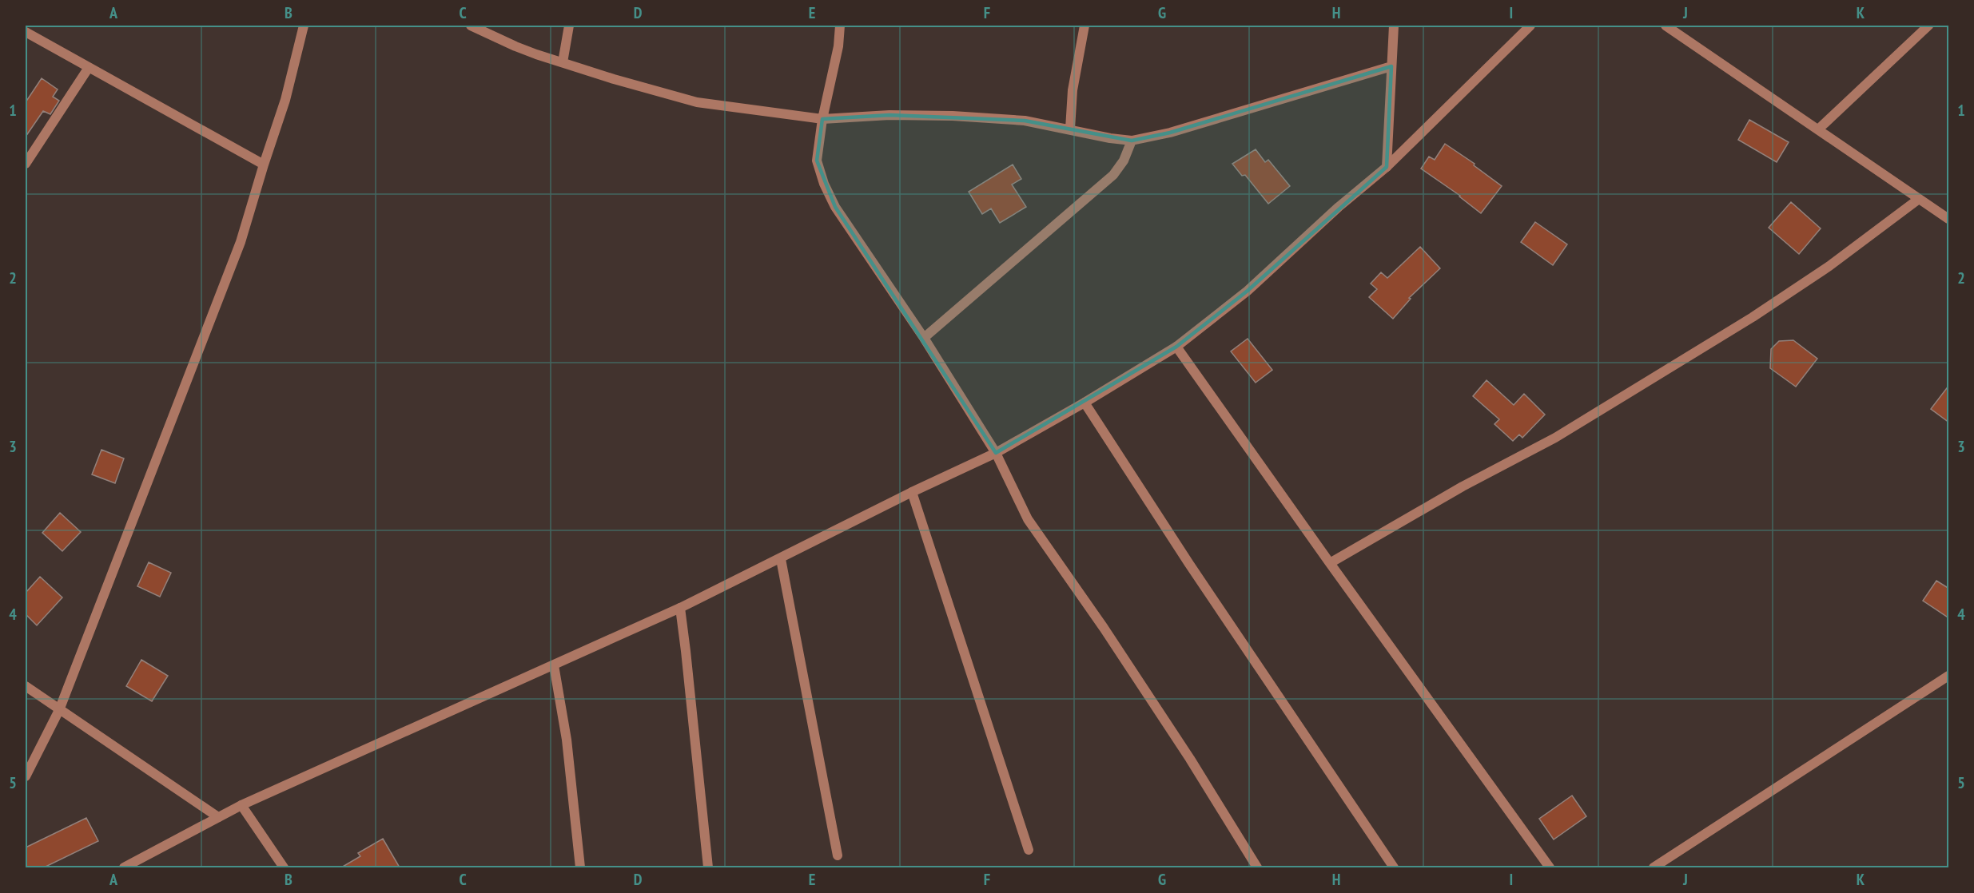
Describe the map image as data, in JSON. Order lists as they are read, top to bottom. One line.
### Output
{"grid":{"columns":["A","B","C","D","E","F","G","H","I","J","K"],"rows":["1","2","3","4","5"]}}
